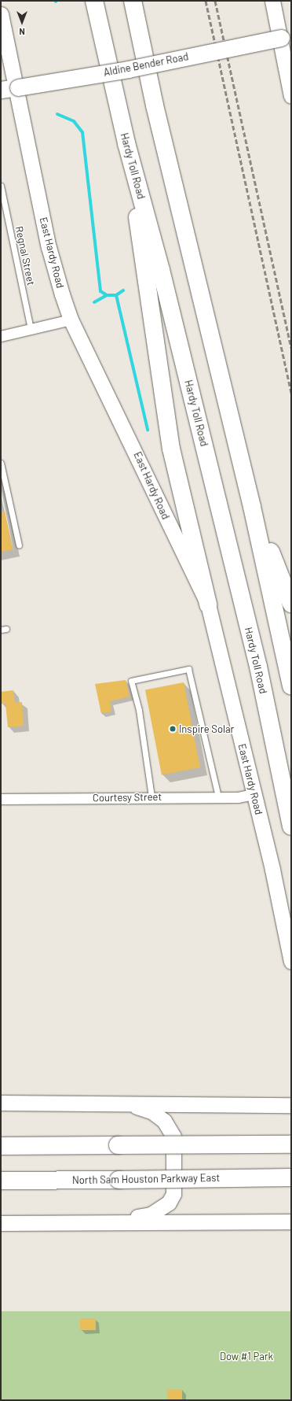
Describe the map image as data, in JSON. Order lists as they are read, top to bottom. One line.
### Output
{"streets":{"highway":["Hardy Toll Road","North Sam Houston Parkway East"],"main road":["Aldine Bender Road","East Hardy Road"],"street":["Courtesy Street"],"lane":["Regnal Street"]},"crossings":[["Aldine Bender Road","East Hardy Road"],["East Hardy Road","Courtesy Street"]],"parks":["Dow #1 Park"],"places":["Inspire Solar"],"north":"bottom"}
